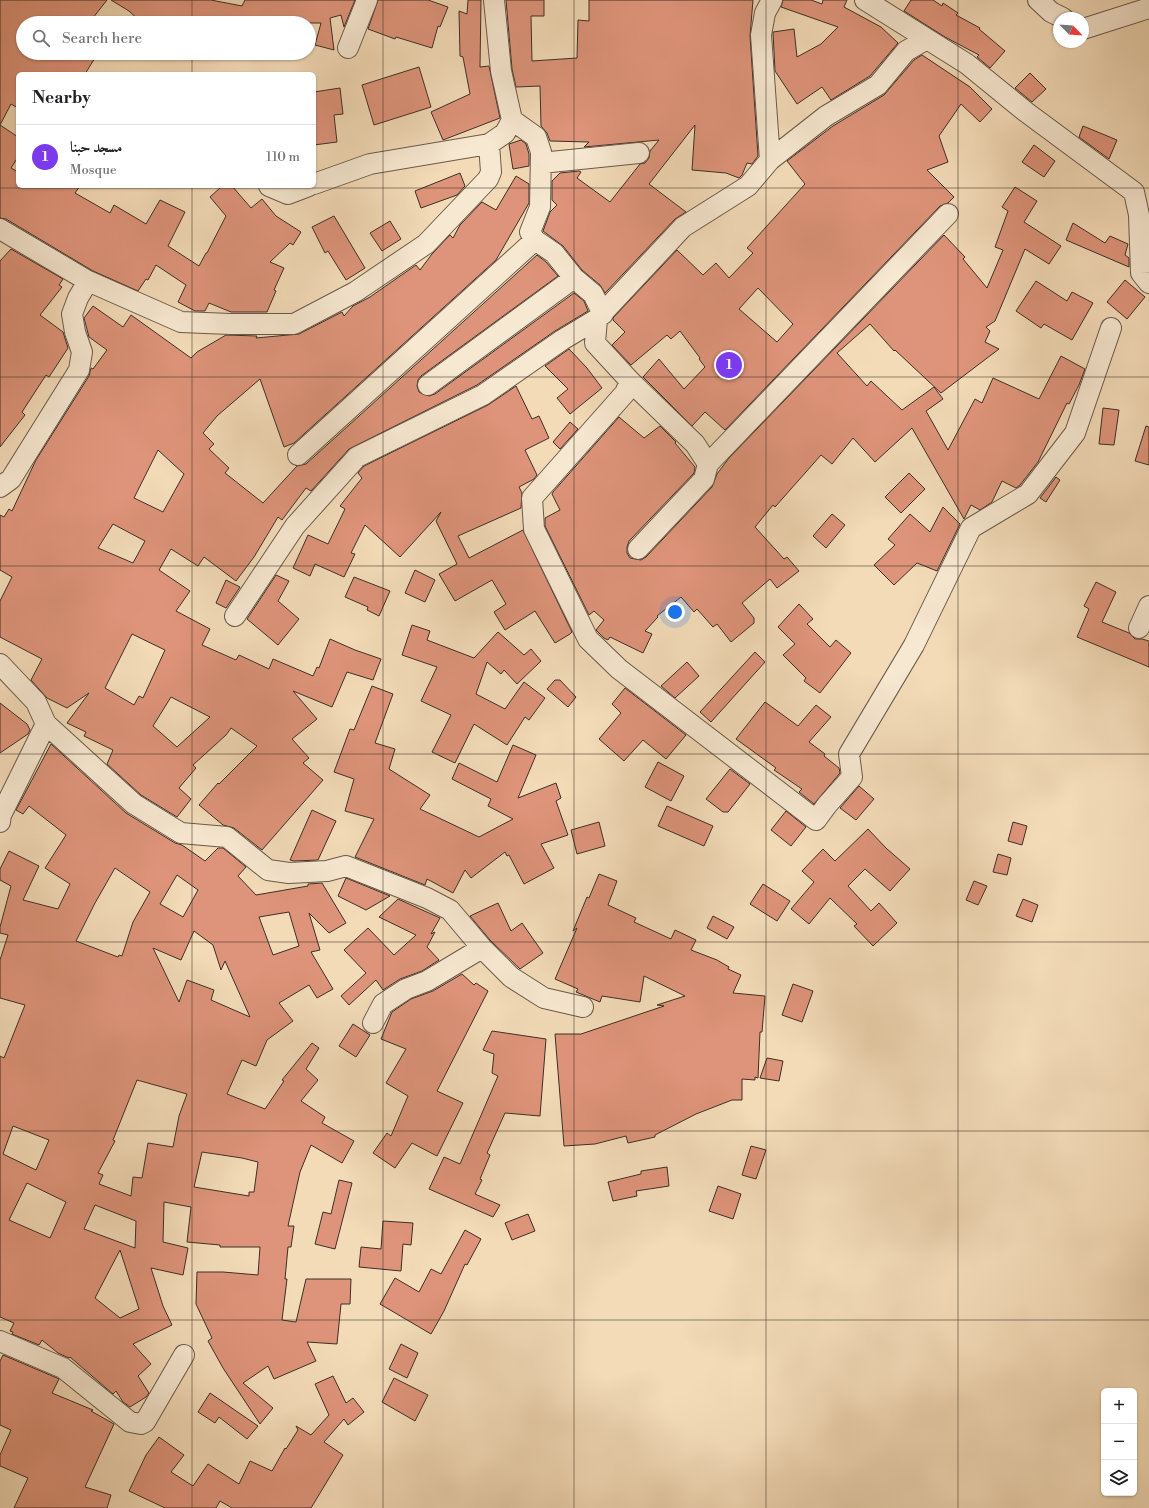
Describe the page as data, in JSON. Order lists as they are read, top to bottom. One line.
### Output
{"north":"bottom right","page":{"search":"Search here","heading":"Nearby","list":[{"mark":"1","name":"مسجد حبنا","note":"Mosque","value":"110 m"}],"pins":"1","map_buttons":["+","−"]}}
